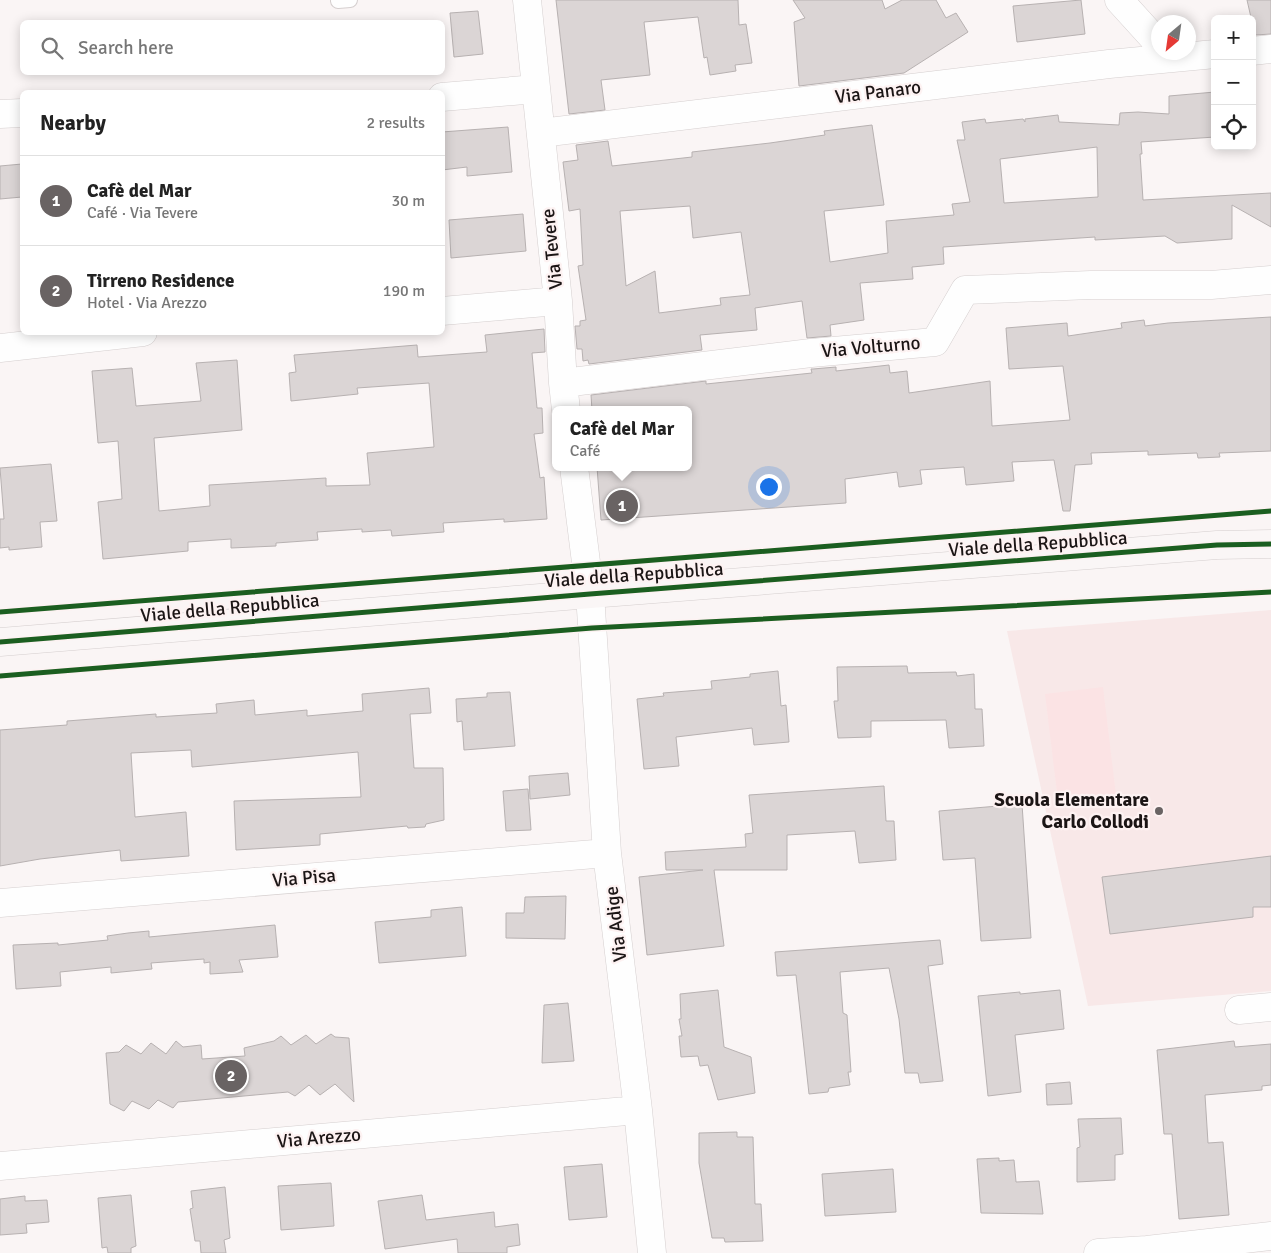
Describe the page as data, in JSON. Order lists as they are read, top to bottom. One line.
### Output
{"streets":{"street":["Via Panaro","Via Tevere","Via Volturno","Viale della Repubblica","Via Pisa","Via Adige","Via Arezzo"]},"crossings":[["Via Panaro","Via Tevere"],["Via Tevere","Via Volturno"],["Viale della Repubblica","Via Adige"],["Via Pisa","Via Adige"],["Via Adige","Via Arezzo"]],"places":["Scuola Elementare Carlo Collodi"],"north":"bottom left","page":{"map_buttons":["+","−"],"search":"Search here","heading":["Nearby","2 results"],"list":[{"mark":"1","name":"Cafè del Mar","note":"Café · Via Tevere","value":"30 m"},{"mark":"2","name":"Tirreno Residence","note":"Hotel · Via Arezzo","value":"190 m"}],"popup":["Cafè del Mar","Café"],"pins":["1","2"]}}
